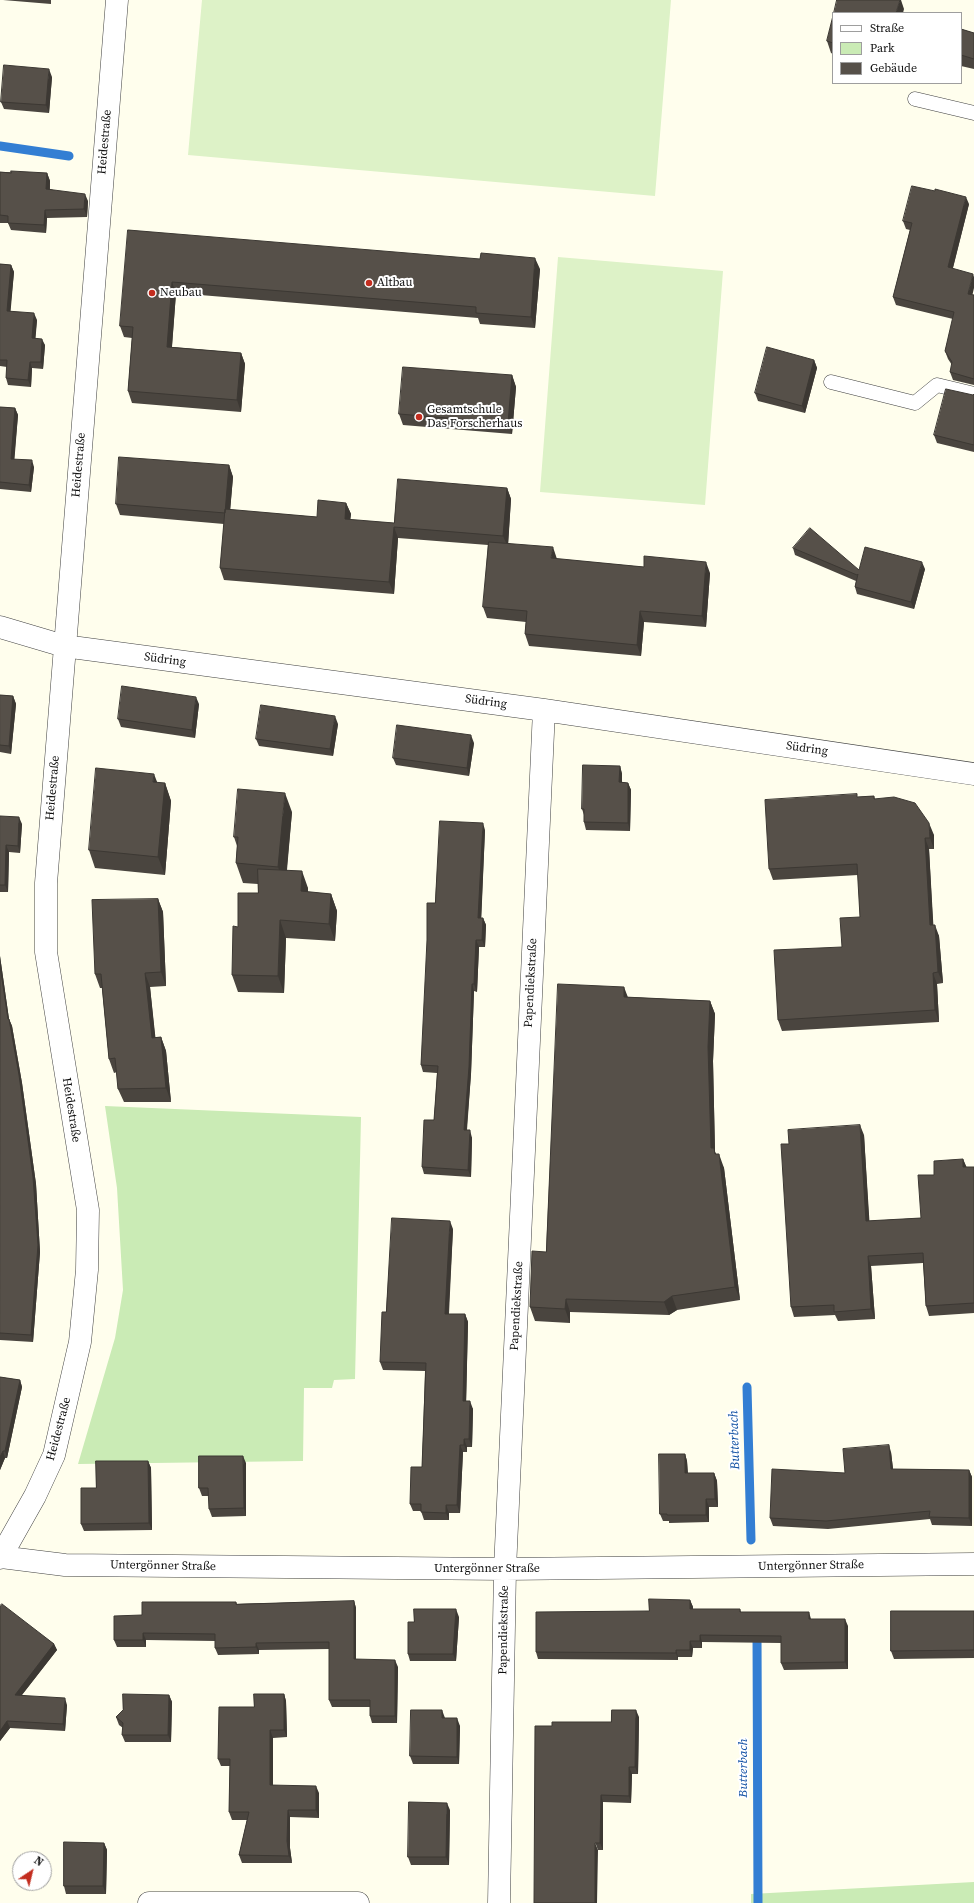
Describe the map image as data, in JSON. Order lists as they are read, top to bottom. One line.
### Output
{"streets":{"street":["Heidestraße","Südring","Papendiekstraße","Untergönner Straße"]},"crossings":[["Heidestraße","Südring"],["Heidestraße","Untergönner Straße"],["Südring","Papendiekstraße"],["Papendiekstraße","Untergönner Straße"]],"water":["Butterbach"],"places":["Altbau","Neubau","Gesamtschule Das Forscherhaus"],"legend":["Straße","Park","Gebäude"],"north":"top right"}
